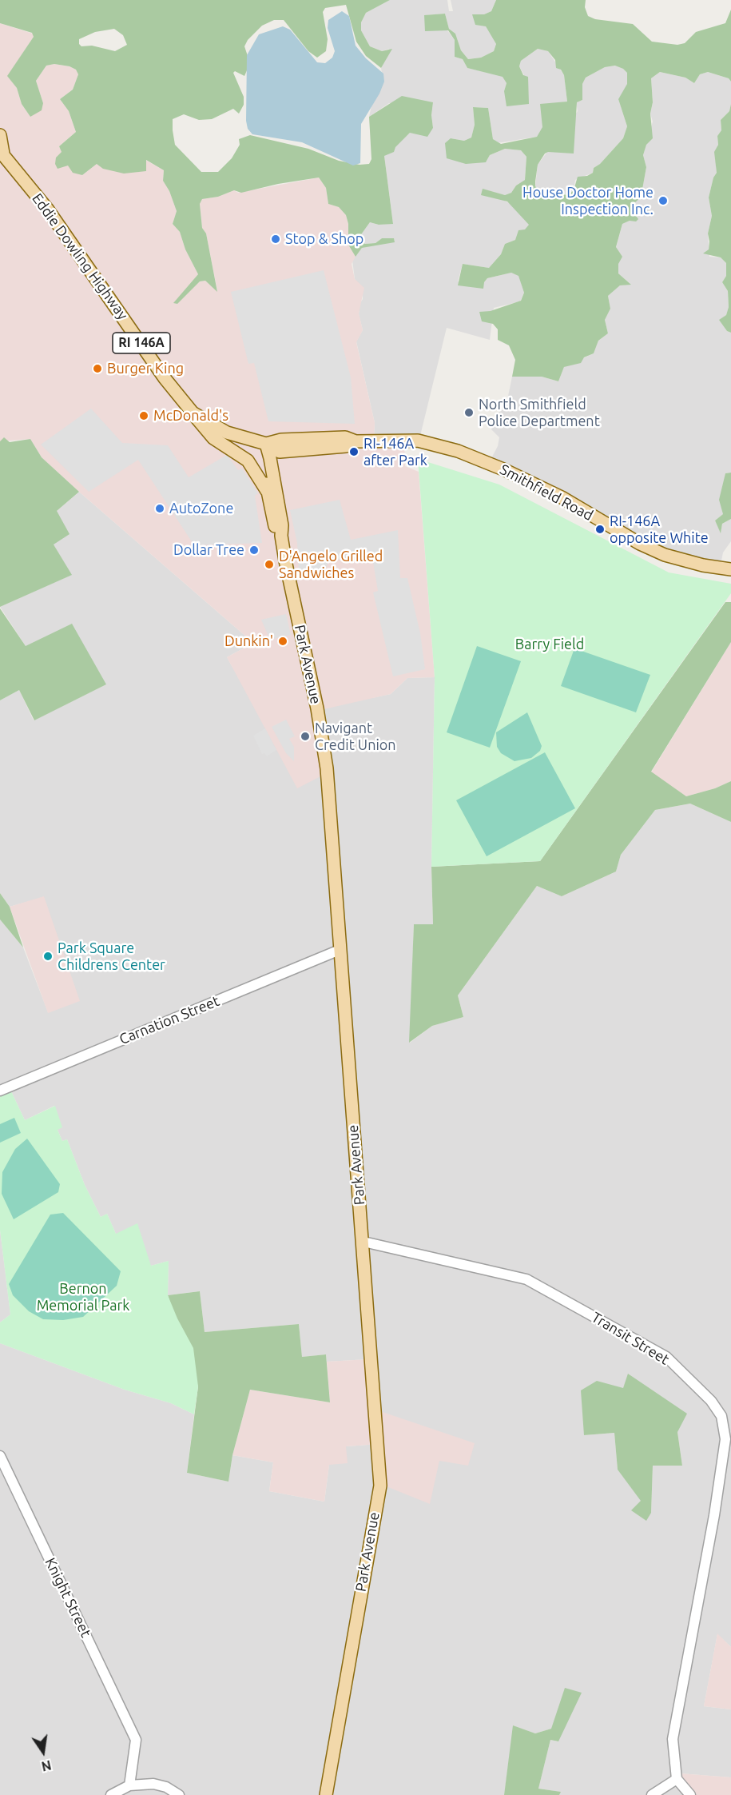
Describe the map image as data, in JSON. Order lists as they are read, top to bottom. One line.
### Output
{"streets":{"main road":["Eddie Dowling Highway","RI 146A","Smithfield Road","Park Avenue"],"street":["Carnation Street","Transit Street","Knight Street"]},"crossings":[["Eddie Dowling Highway","Smithfield Road"],["Eddie Dowling Highway","Park Avenue"],["Smithfield Road","Park Avenue"],["Park Avenue","Carnation Street"],["Park Avenue","Transit Street"]],"parks":["Barry Field","Bernon Memorial Park"],"places":["House Doctor Home Inspection Inc.","Stop & Shop","Burger King","North Smithfield Police Department","McDonald's","RI-146A after Park","AutoZone","RI-146A opposite White","Dollar Tree","D'Angelo Grilled Sandwiches","Dunkin'","Navigant Credit Union","Park Square Childrens Center"],"north":"bottom"}
